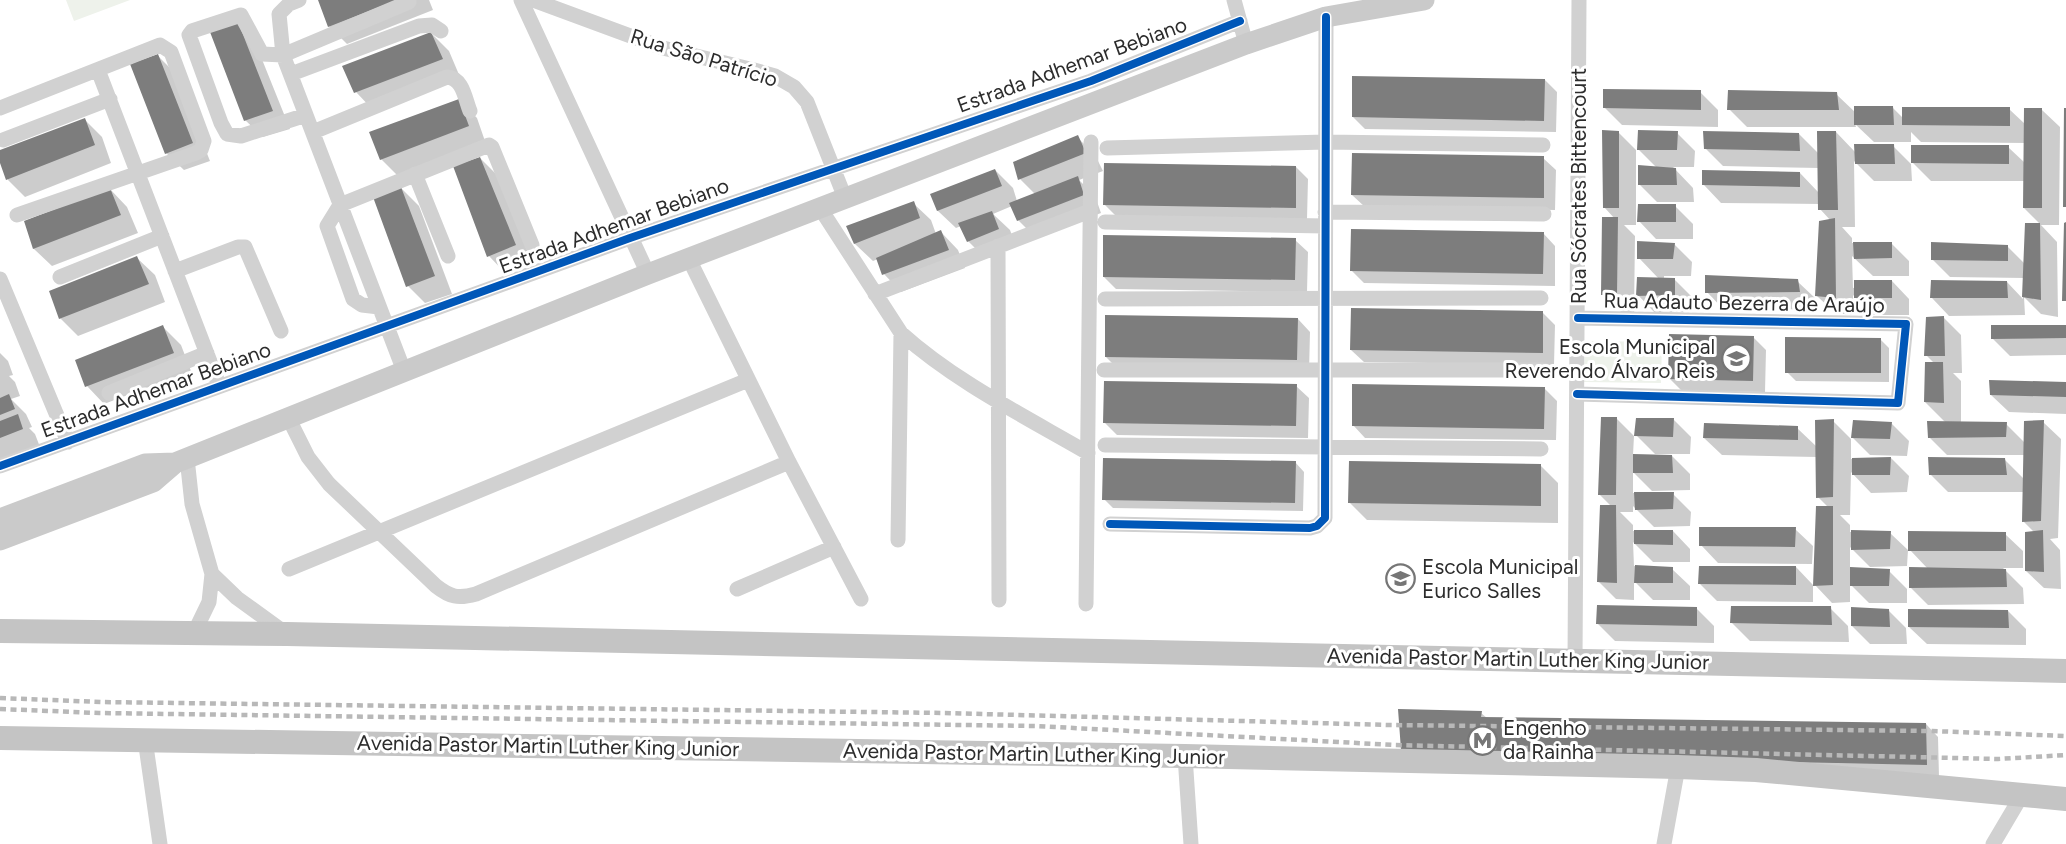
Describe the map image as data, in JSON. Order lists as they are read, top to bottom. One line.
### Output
{"streets":{"main road":["Estrada Adhemar Bebiano","Avenida Pastor Martin Luther King Junior"],"street":["Rua São Patrício","Rua Sócrates Bittencourt","Rua Adauto Bezerra de Araújo"]},"crossings":[["Rua São Patrício","Estrada Adhemar Bebiano"],["Rua Sócrates Bittencourt","Rua Adauto Bezerra de Araújo"],["Rua Sócrates Bittencourt","Avenida Pastor Martin Luther King Junior"]],"places":{"school or university":["Escola Municipal Reverendo Álvaro Reis","Escola Municipal Eurico Salles"],"metro station":["Engenho da Rainha"]}}
